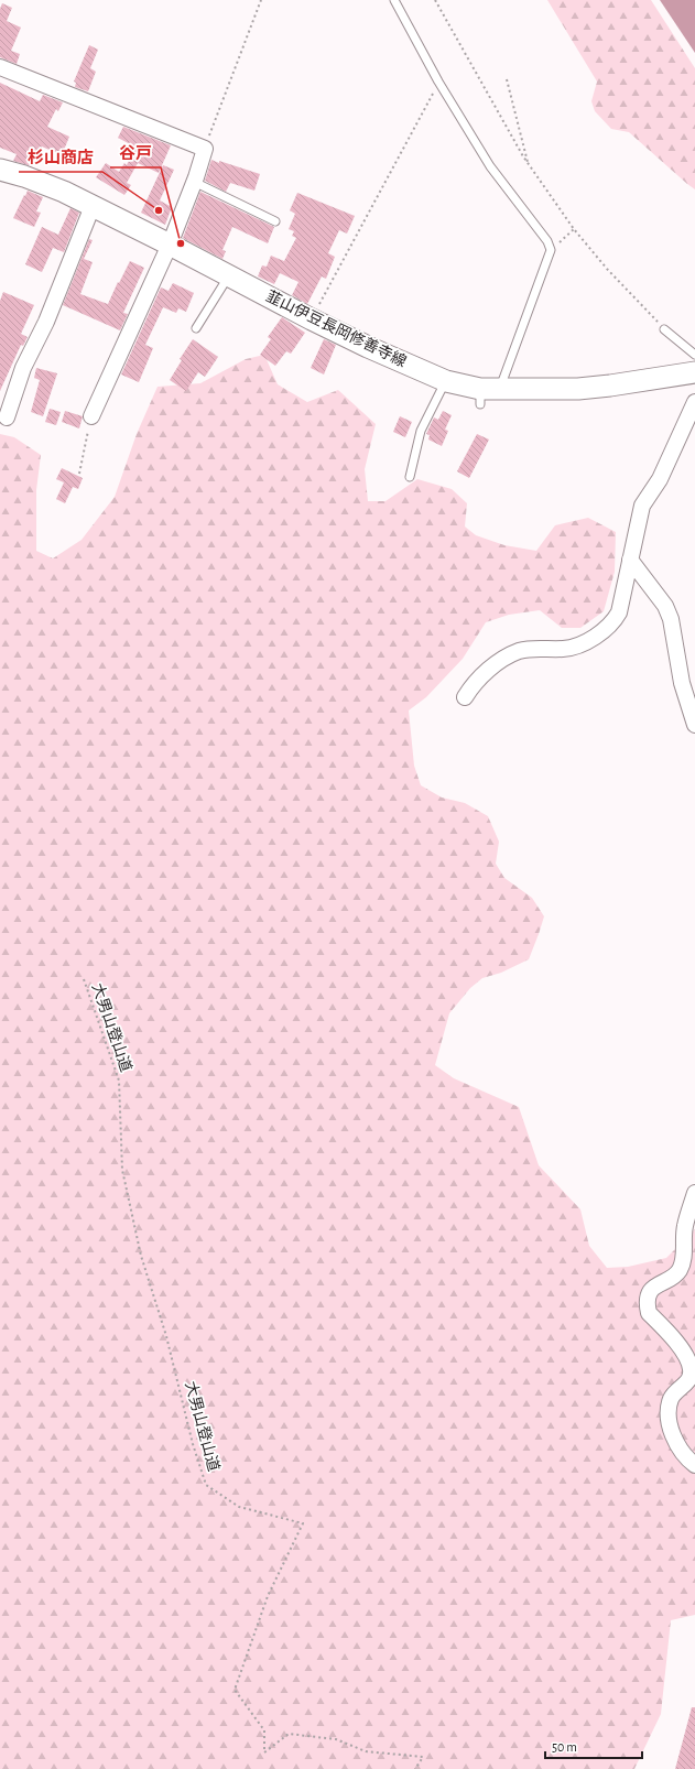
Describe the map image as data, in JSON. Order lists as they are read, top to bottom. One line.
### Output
{"streets":{"main road":["韮山伊豆長岡修善寺線"],"path":["大男山登山道"]},"places":["杉山商店","谷戸"],"scale_bar":"50 m"}
